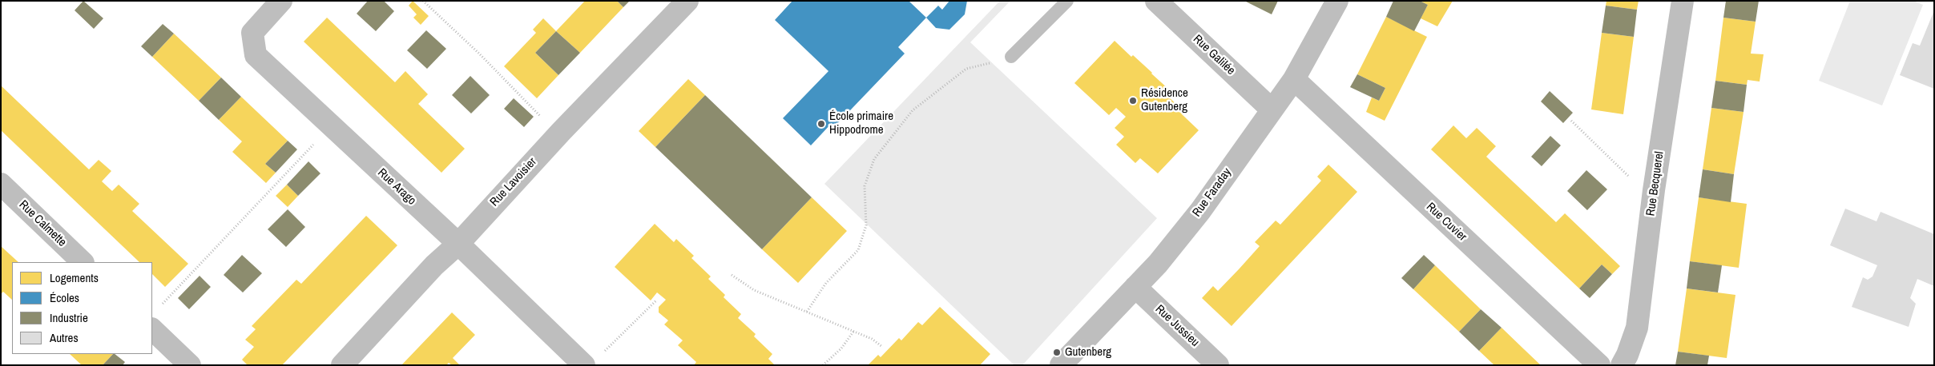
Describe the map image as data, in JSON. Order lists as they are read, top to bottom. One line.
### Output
{"streets":{"street":["Rue Galilée","Rue Lavoisier","Rue Becquerel","Rue Arago","Rue Faraday","Rue Cuvier","Rue Calmette","Rue Jussieu"]},"crossings":[["Rue Galilée","Rue Faraday"],["Rue Lavoisier","Rue Arago"],["Rue Faraday","Rue Cuvier"],["Rue Faraday","Rue Jussieu"]],"places":["Résidence Gutenberg","École primaire Hippodrome","Gutenberg"],"legend":["Logements","Écoles","Industrie","Autres"]}
